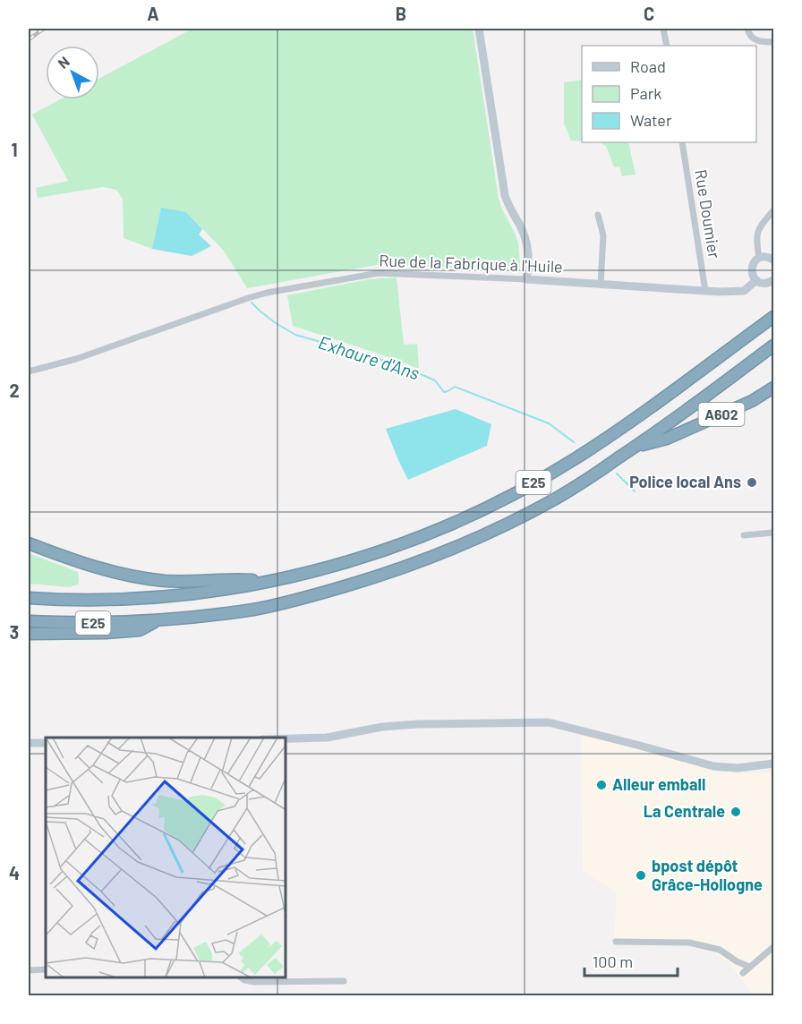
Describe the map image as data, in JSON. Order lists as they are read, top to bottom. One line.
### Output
{"streets":{"highway":["A602","E25"],"street":["Rue Doumier","Rue de la Fabrique à l'Huile"]},"crossings":[["Rue Doumier","Rue de la Fabrique à l'Huile"],["A602","E25"]],"water":["Exhaure d'Ans"],"places":["Police local Ans","Alleur emball","La Centrale","bpost dépôt Grâce-Hollogne"],"legend":["Road","Park","Water"],"scale_bar":"100 m","north":"top left","grid":{"columns":["A","B","C"],"rows":["1","2","3","4"]}}
